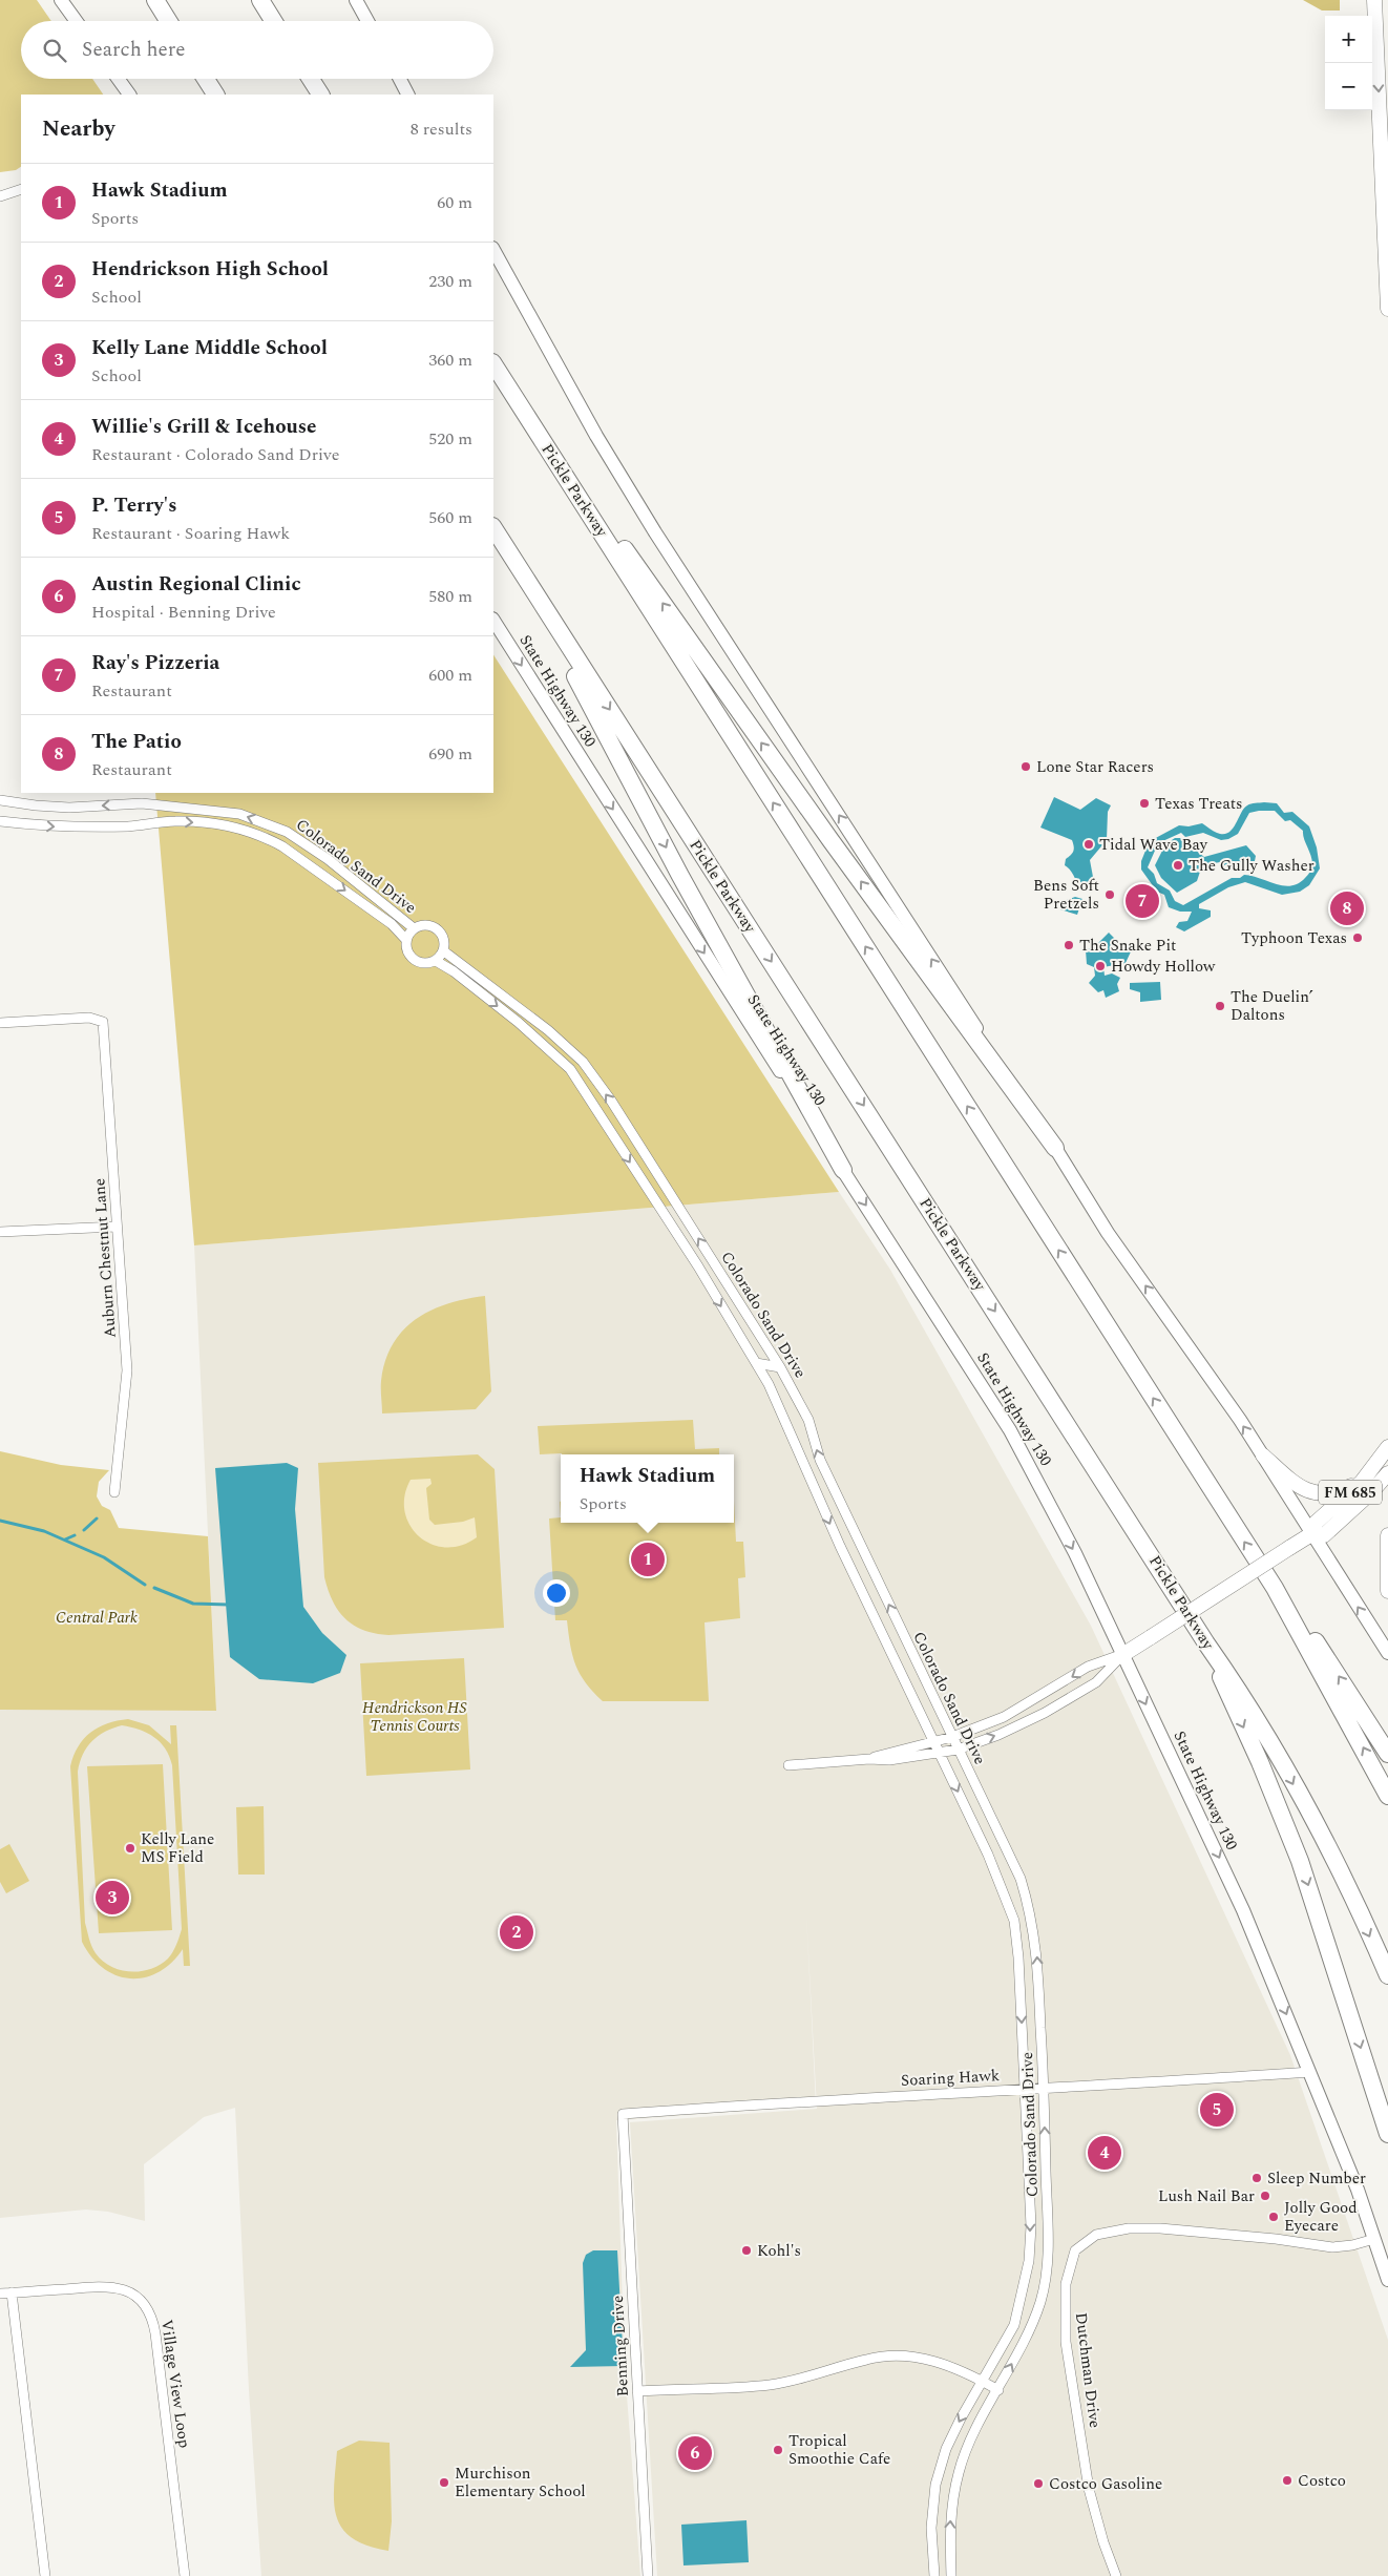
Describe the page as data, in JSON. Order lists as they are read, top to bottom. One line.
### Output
{"streets":{"highway":["Pickle Parkway"],"main road":["State Highway 130","FM 685"],"street":["Colorado Sand Drive","Auburn Chestnut Lane","Soaring Hawk","Benning Drive","Dutchman Drive","Village View Loop"]},"crossings":[["State Highway 130","FM 685"],["State Highway 130","Soaring Hawk"],["State Highway 130","Dutchman Drive"],["Colorado Sand Drive","Soaring Hawk"],["Soaring Hawk","Benning Drive"]],"one_way":["State Highway 130"],"parks":["Central Park","Hendrickson HS Tennis Courts"],"places":["Lone Star Racers","Texas Treats","Tidal Wave Bay","The Gully Washer","Bens Soft Pretzels","Typhoon Texas","The Snake Pit","Howdy Hollow","The Duelin’ Daltons","Kelly Lane MS Field","Sleep Number","Lush Nail Bar","Jolly Good Eyecare","Kohl's","Tropical Smoothie Cafe","Costco","Murchison Elementary School","Costco Gasoline"],"page":{"map_buttons":["+","−"],"search":"Search here","heading":["Nearby","8 results"],"list":[{"mark":"1","name":"Hawk Stadium","note":"Sports","value":"60 m"},{"mark":"2","name":"Hendrickson High School","note":"School","value":"230 m"},{"mark":"3","name":"Kelly Lane Middle School","note":"School","value":"360 m"},{"mark":"4","name":"Willie's Grill & Icehouse","note":"Restaurant · Colorado Sand Drive","value":"520 m"},{"mark":"5","name":"P. Terry's","note":"Restaurant · Soaring Hawk","value":"560 m"},{"mark":"6","name":"Austin Regional Clinic","note":"Hospital · Benning Drive","value":"580 m"},{"mark":"7","name":"Ray's Pizzeria","note":"Restaurant","value":"600 m"},{"mark":"8","name":"The Patio","note":"Restaurant","value":"690 m"}],"pins":["7","8","1","3","2","5","4","6"],"popup":["Hawk Stadium","Sports"]}}
